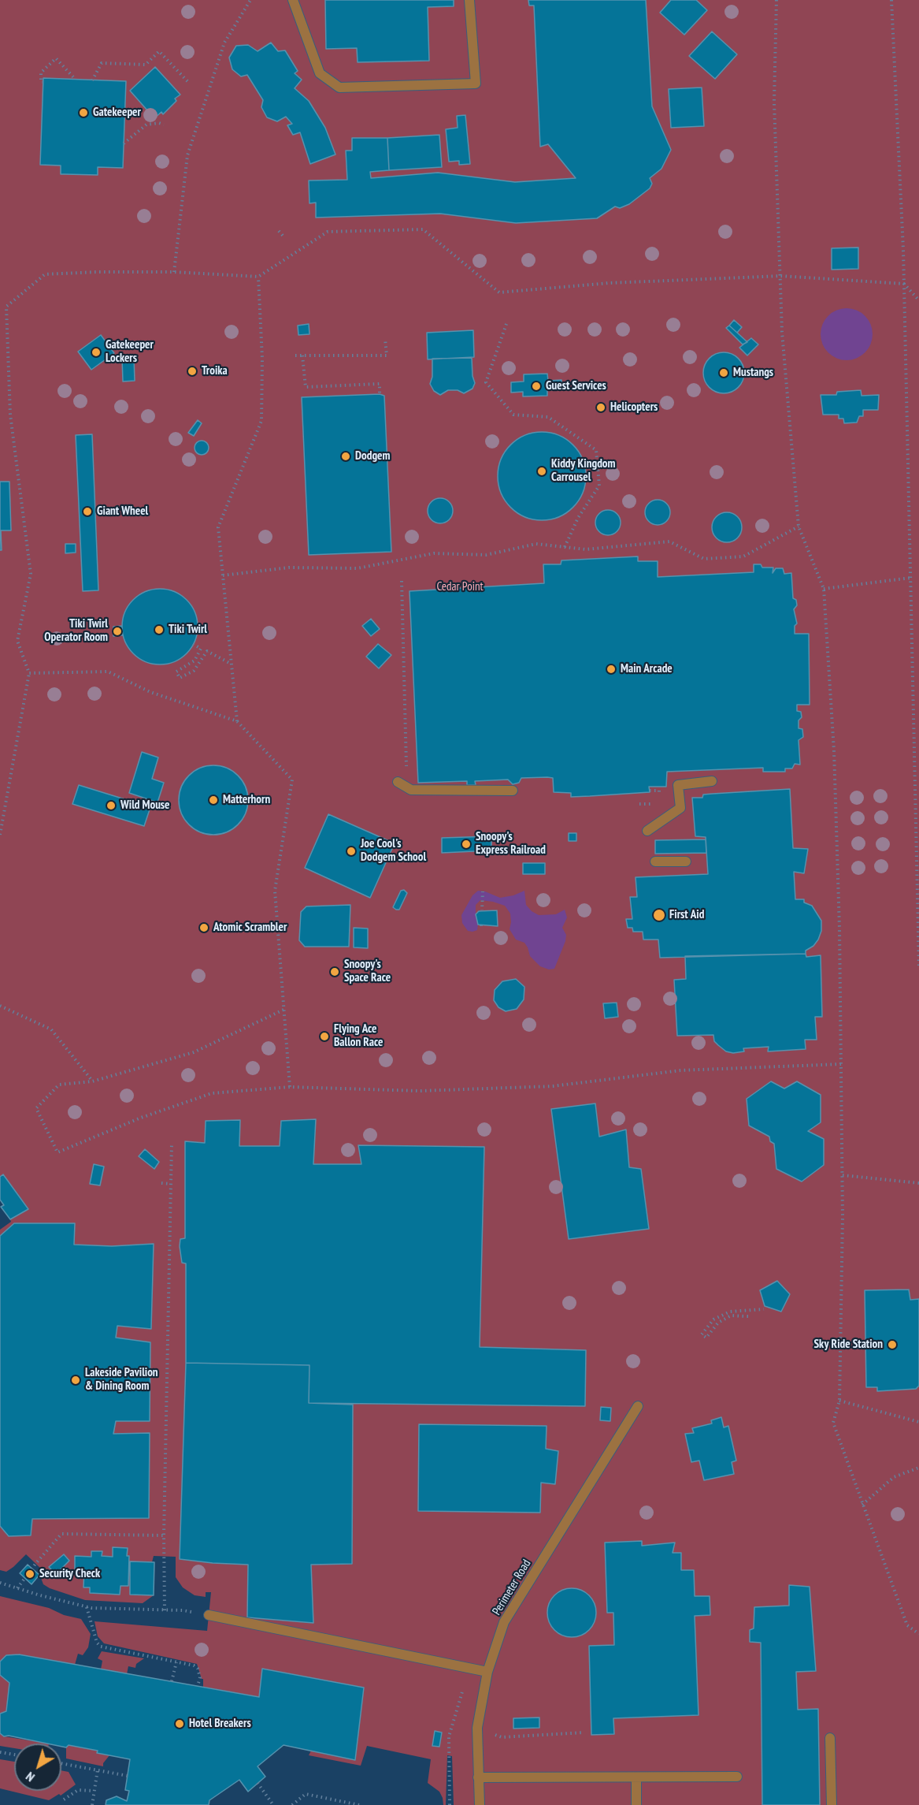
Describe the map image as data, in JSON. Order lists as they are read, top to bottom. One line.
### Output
{"streets":{"lane":["Perimeter Road"]},"parks":["Cedar Point"],"places":["Gatekeeper","Gatekeeper Lockers","Troika","Mustangs","Guest Services","Helicopters","Dodgem","Kiddy Kingdom Carrousel","Giant Wheel","Tiki Twirl","Tiki Twirl Operator Room","Main Arcade","Matterhorn","Wild Mouse","Snoopy's Express Railroad","Joe Cool's Dodgem School","First Aid","Atomic Scrambler","Snoopy's Space Race","Flying Ace Ballon Race","Sky Ride Station","Lakeside Pavilion & Dining Room","Security Check","Hotel Breakers"],"north":"bottom left"}
